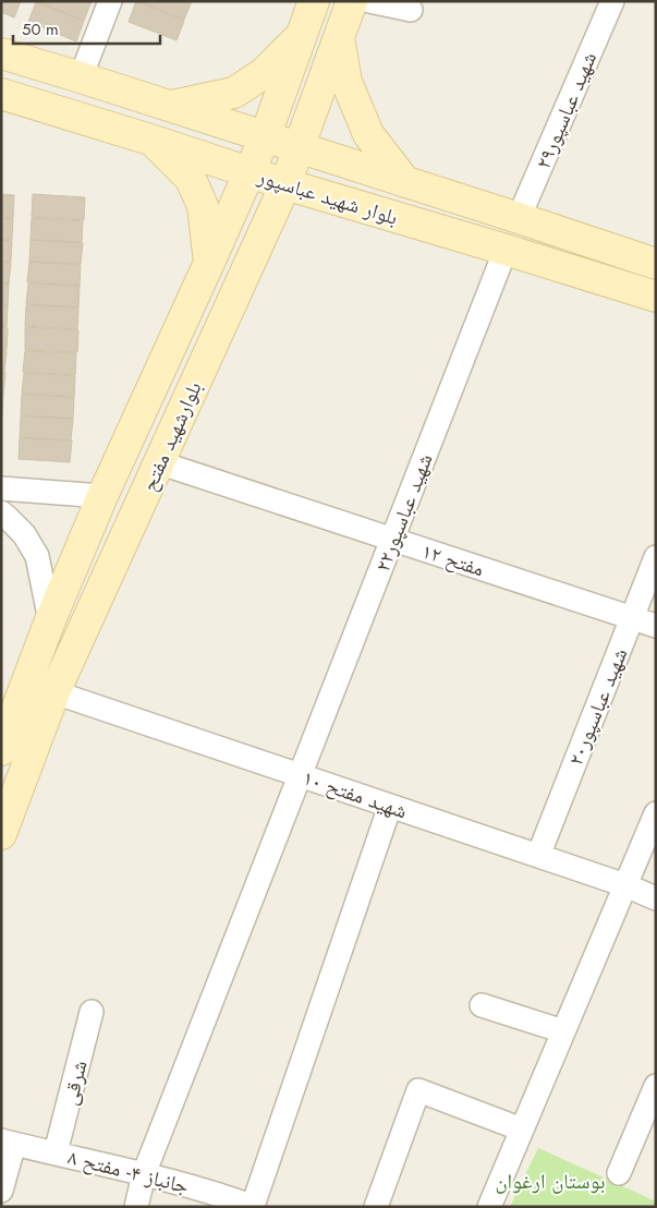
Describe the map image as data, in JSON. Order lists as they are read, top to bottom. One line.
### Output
{"streets":{"main road":["بلوار شهید عباسپور","بلوارشهید مفتح"],"street":["شهید عباسپور۲۹","شهید عباسپور۲۲","مفتح ۱۲","شهید عباسپور۲۰","شهید مفتح ۱۰","شرقی","جانباز ۴- مفتح ۸"]},"crossings":[["شهید عباسپور۲۹","بلوار شهید عباسپور"],["بلوار شهید عباسپور","بلوارشهید مفتح"],["بلوار شهید عباسپور","شهید عباسپور۲۲"],["بلوارشهید مفتح","مفتح ۱۲"],["بلوارشهید مفتح","شهید مفتح ۱۰"],["شهید عباسپور۲۲","مفتح ۱۲"],["شهید عباسپور۲۲","شهید مفتح ۱۰"],["شهید عباسپور۲۲","جانباز ۴- مفتح ۸"],["مفتح ۱۲","شهید عباسپور۲۰"],["شهید عباسپور۲۰","شهید مفتح ۱۰"],["شرقی","جانباز ۴- مفتح ۸"]],"parks":["بوستان ارغوان"],"scale_bar":"50 m"}
